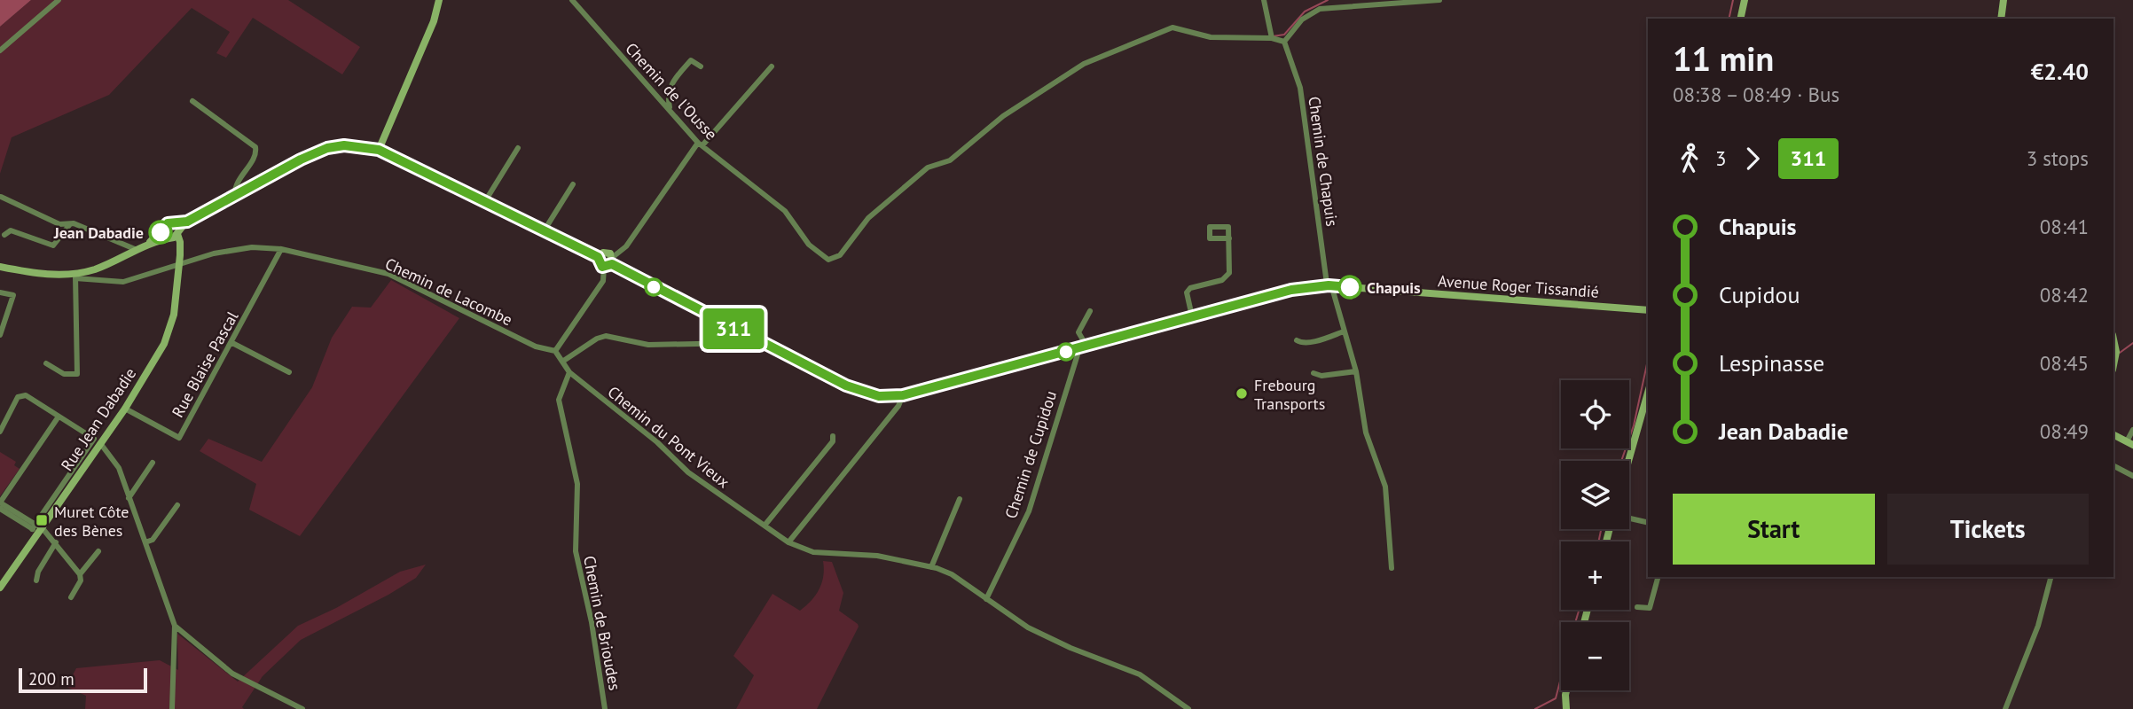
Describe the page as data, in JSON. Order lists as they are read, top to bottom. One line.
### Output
{"streets":{"main road":["Avenue Roger Tissandié","Rue Jean Dabadie"],"street":["Chemin de l'Ousse","Chemin de Chapuis","Chemin de Lacombe","Rue Blaise Pascal","Chemin du Pont Vieux","Chemin de Cupidou","Chemin de Brioudes"]},"crossings":[["Chemin de l'Ousse","Chemin de Chapuis"],["Chemin de Chapuis","Avenue Roger Tissandié"],["Avenue Roger Tissandié","Chemin de Cupidou"],["Chemin de Lacombe","Rue Blaise Pascal"],["Chemin de Lacombe","Rue Jean Dabadie"],["Rue Blaise Pascal","Rue Jean Dabadie"],["Chemin du Pont Vieux","Chemin de Cupidou"],["Chemin du Pont Vieux","Chemin de Brioudes"]],"places":{"other":["Jean Dabadie","Chapuis","Frebourg Transports"],"transit":["Muret Côte des Bènes"]},"lines":["bus line 311"],"scale_bar":"200 m","page":{"on_map":"311","heading":["11 min","08:38 – 08:49 · Bus","€2.40"],"legs":["3","311","3 stops"],"list":[{"name":"Chapuis","value":"08:41"},{"name":"Cupidou","value":"08:42"},{"name":"Lespinasse","value":"08:45"},{"name":"Jean Dabadie","value":"08:49"}],"map_buttons":["+","−"],"buttons":["Start","Tickets"],"scale":"200 m"}}
